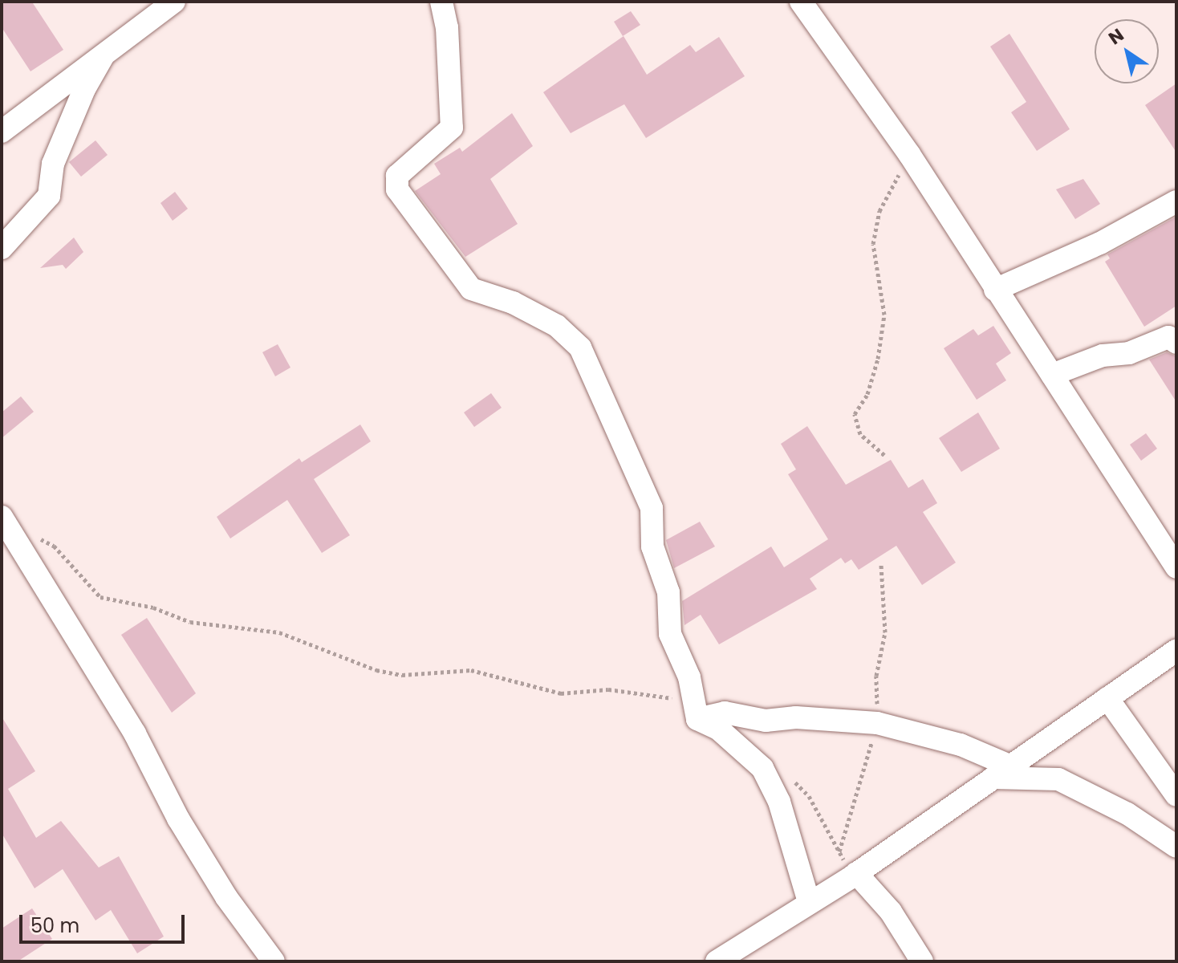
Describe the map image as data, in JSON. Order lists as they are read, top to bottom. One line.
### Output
{"scale_bar":"50 m","north":"top left"}
